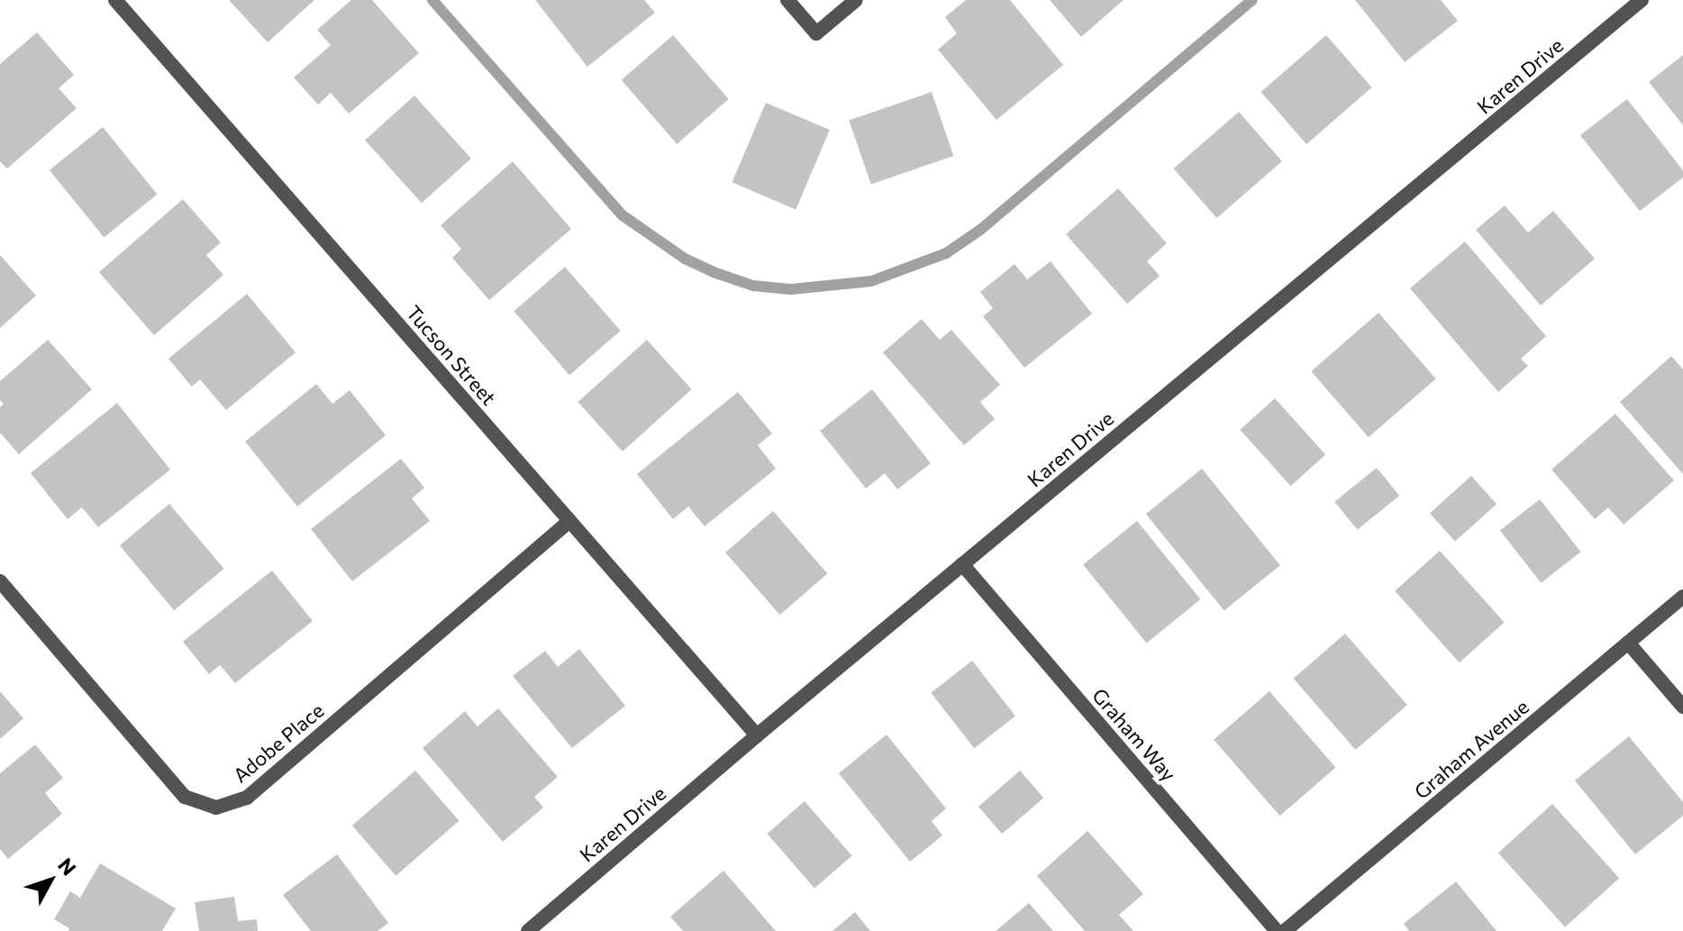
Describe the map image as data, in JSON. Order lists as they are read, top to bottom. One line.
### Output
{"streets":{"street":["Karen Drive","Tucson Street","Graham Way","Adobe Place","Graham Avenue"]},"crossings":[["Karen Drive","Tucson Street"],["Karen Drive","Graham Way"],["Tucson Street","Adobe Place"]],"north":"top right"}
